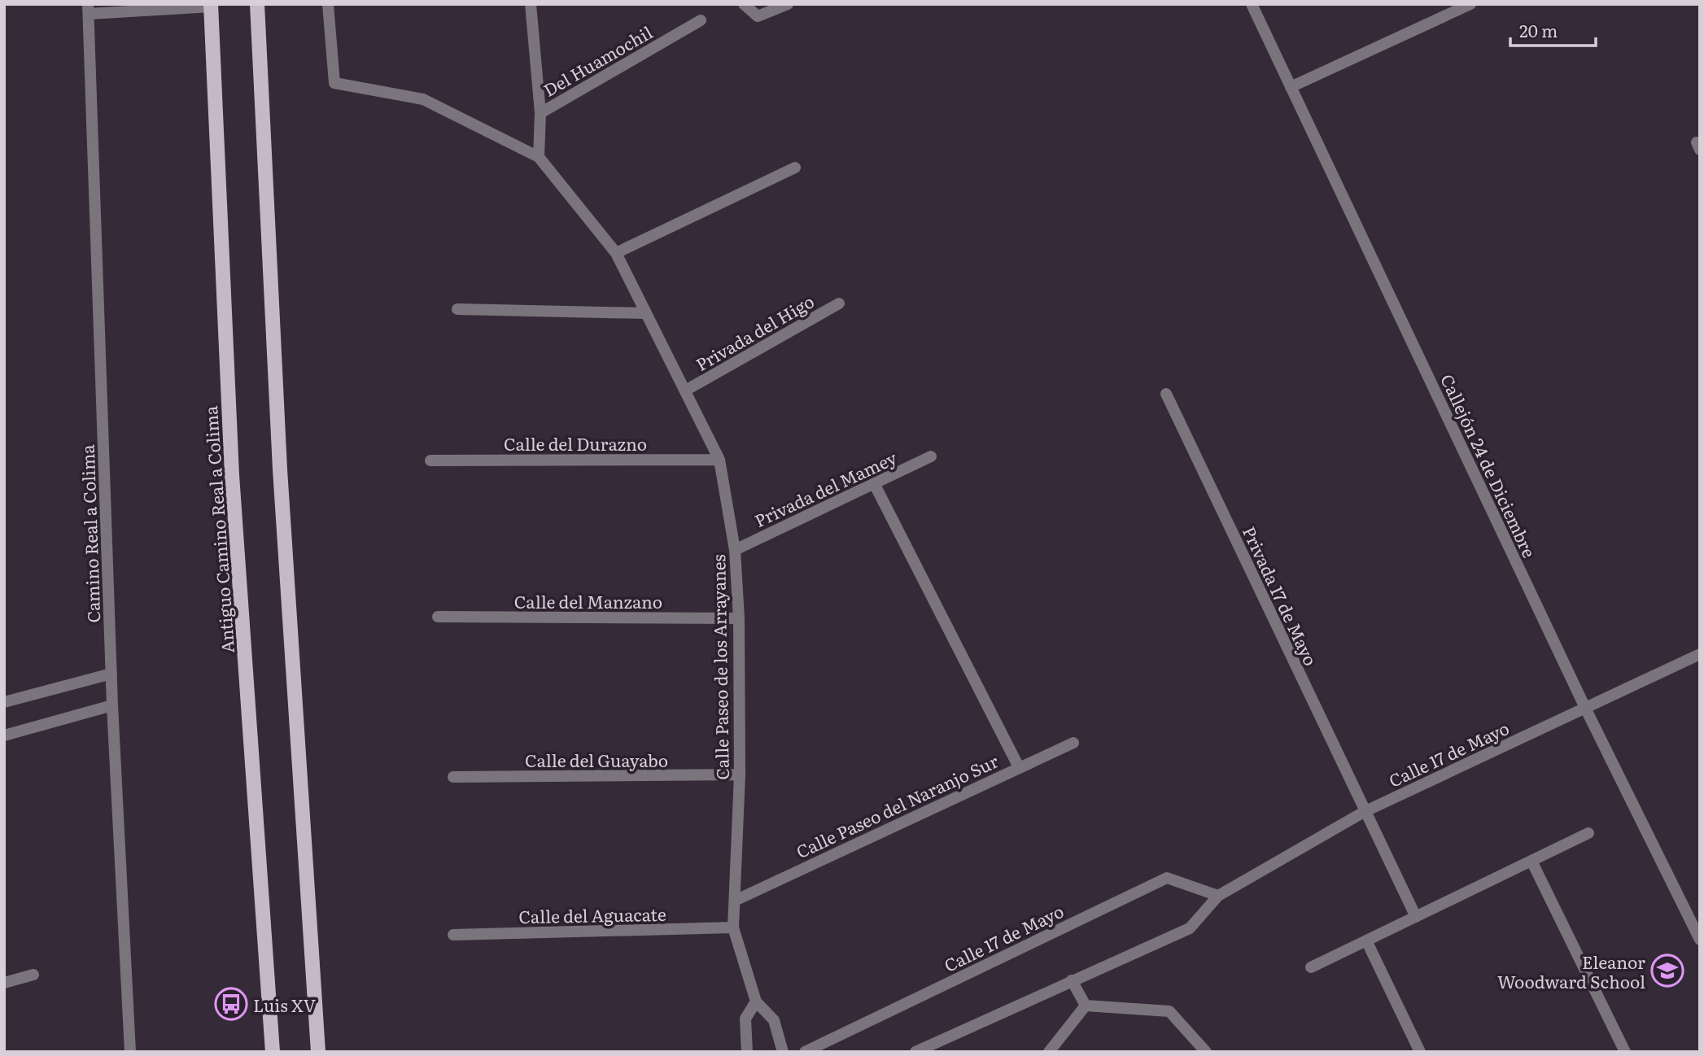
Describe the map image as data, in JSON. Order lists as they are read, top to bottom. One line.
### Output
{"streets":{"main road":["Antiguo Camino Real a Colima"],"street":["Del Huamochil","Privada del Higo","Calle del Durazno","Callejón 24 de Diciembre","Privada del Mamey","Camino Real a Colima","Privada 17 de Mayo","Calle del Manzano","Calle Paseo de los Arrayanes","Calle 17 de Mayo","Calle del Guayabo","Calle Paseo del Naranjo Sur","Calle del Aguacate"]},"crossings":[["Privada del Higo","Calle Paseo de los Arrayanes"],["Calle del Durazno","Calle Paseo de los Arrayanes"],["Callejón 24 de Diciembre","Calle 17 de Mayo"],["Privada del Mamey","Calle Paseo de los Arrayanes"],["Antiguo Camino Real a Colima","Camino Real a Colima"],["Privada 17 de Mayo","Calle 17 de Mayo"],["Calle del Manzano","Calle Paseo de los Arrayanes"],["Calle Paseo de los Arrayanes","Calle del Guayabo"],["Calle Paseo de los Arrayanes","Calle Paseo del Naranjo Sur"],["Calle Paseo de los Arrayanes","Calle del Aguacate"]],"places":{"school or university":["Eleanor Woodward School"],"bus stop":["Luis XV"]},"scale_bar":"20 m"}
